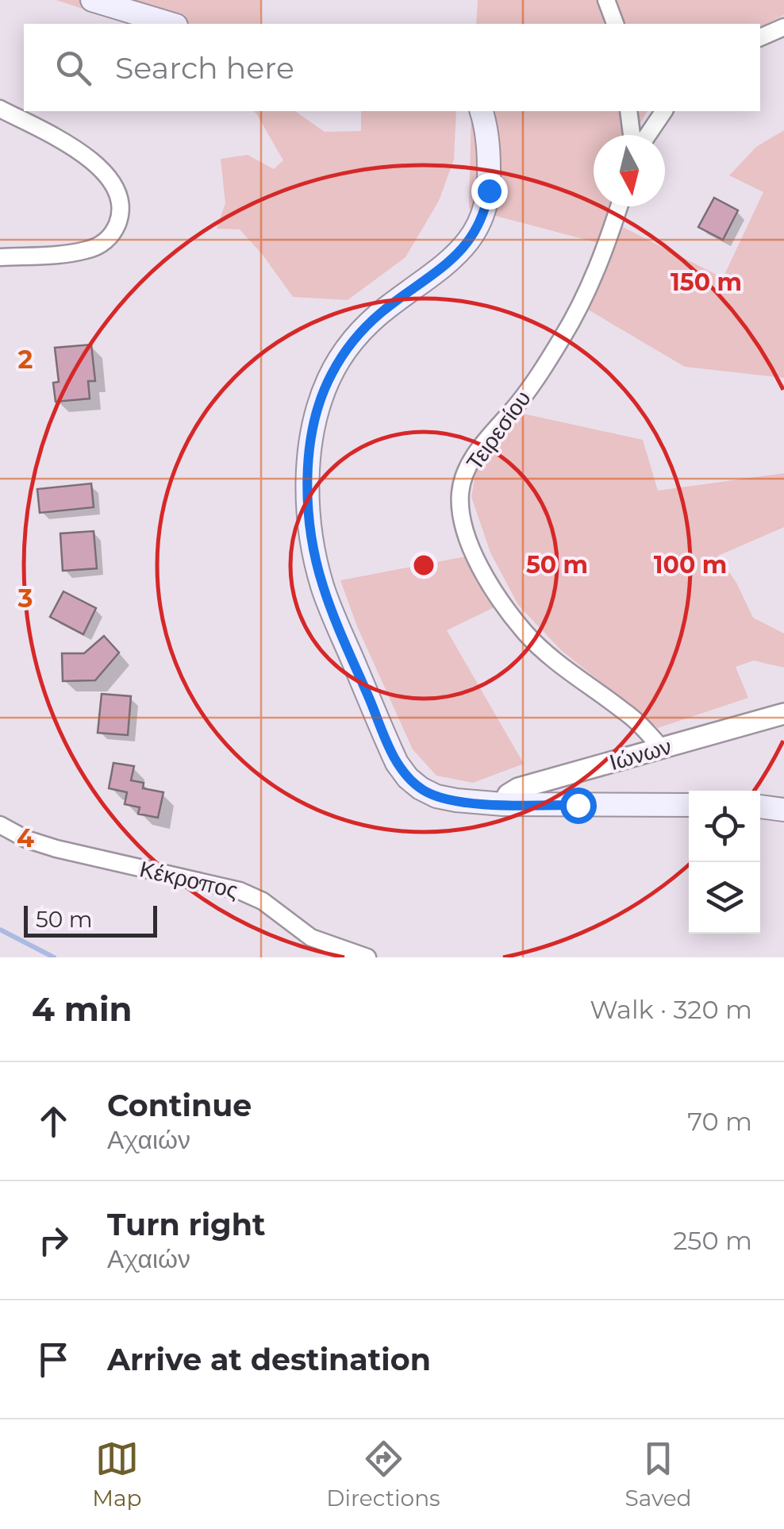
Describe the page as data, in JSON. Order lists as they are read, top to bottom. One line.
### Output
{"streets":{"street":["Τειρεσίου","Ιώνων","Κέκροπος"]},"crossings":[["Τειρεσίου","Ιώνων"]],"scale_bar":"50 m","north":"bottom","page":{"search":"Search here","scale":"50 m","heading":["4 min","Walk · 320 m"],"list":[["Continue","Αχαιών","70 m"],["Turn right","Αχαιών","250 m"],"Arrive at destination"],"nav":["Map","Directions","Saved"]},"grid":{"rows":["2","3","4"]},"rings":["150 m","50 m","100 m"]}
